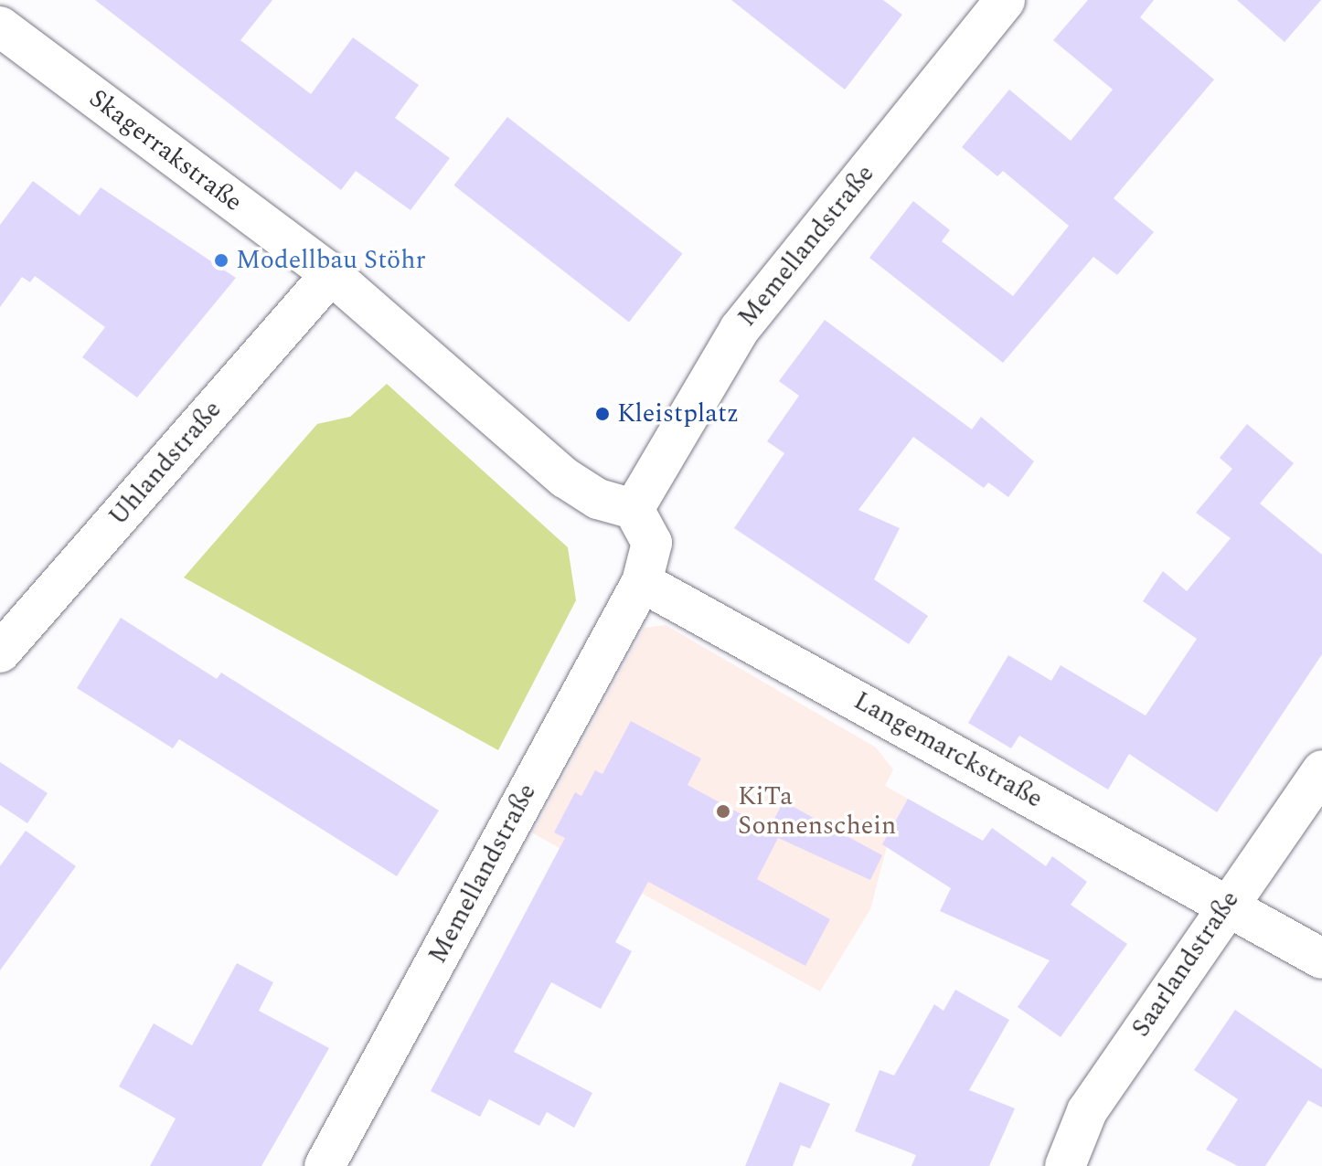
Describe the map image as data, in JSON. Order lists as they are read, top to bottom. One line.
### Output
{"streets":{"street":["Skagerrakstraße","Memellandstraße","Uhlandstraße","Langemarckstraße","Saarlandstraße"]},"crossings":[["Skagerrakstraße","Uhlandstraße"],["Memellandstraße","Langemarckstraße"],["Langemarckstraße","Saarlandstraße"]],"places":["Modellbau Stöhr","Kleistplatz","KiTa Sonnenschein"]}
